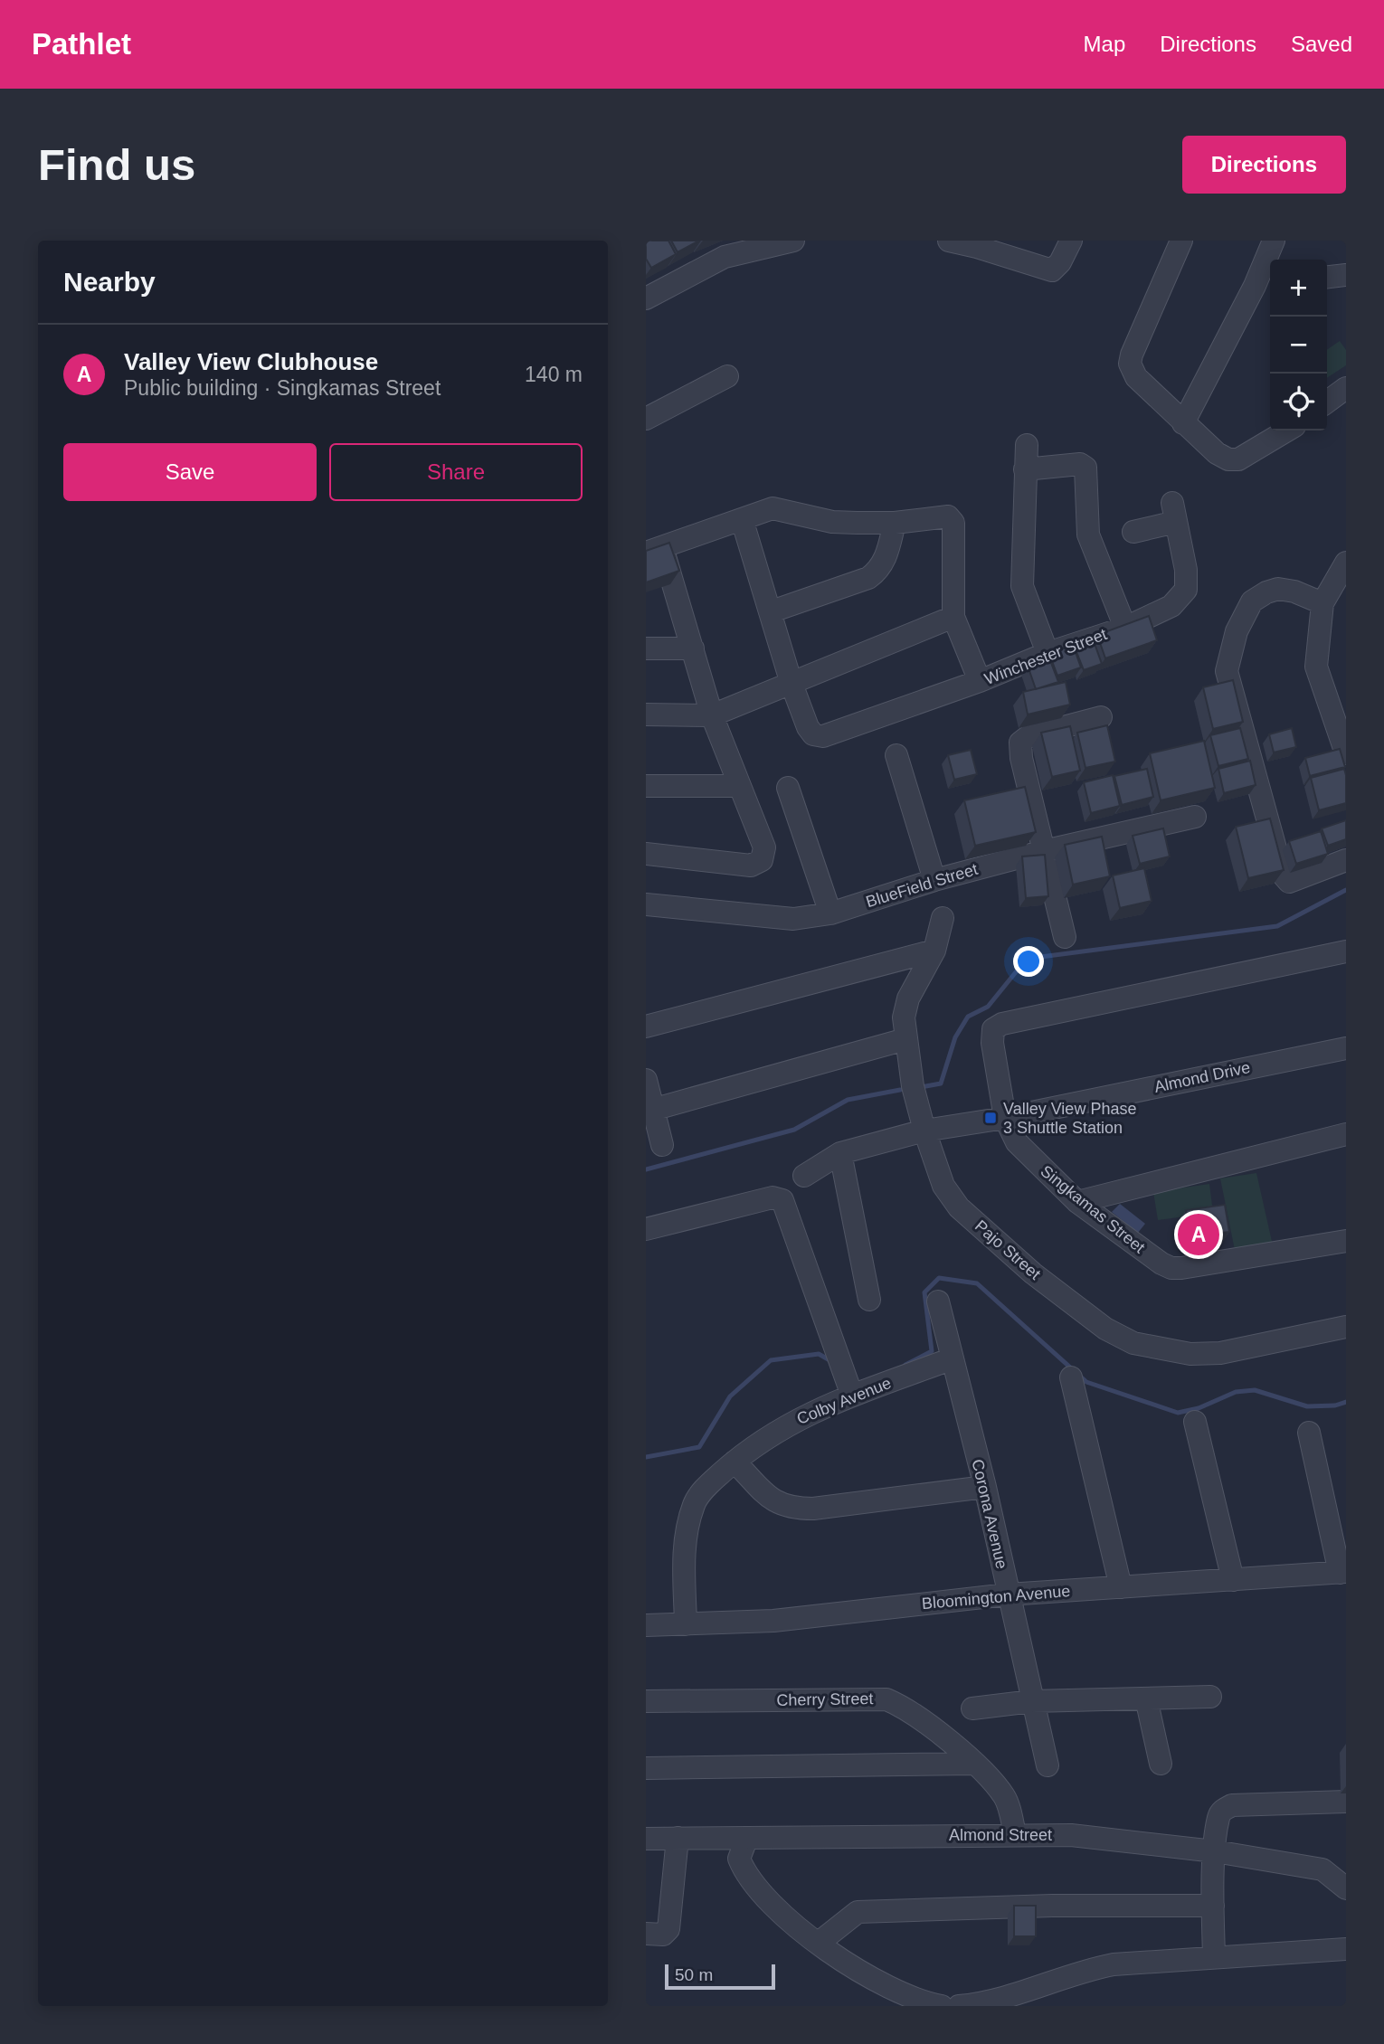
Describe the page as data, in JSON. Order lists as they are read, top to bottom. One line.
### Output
{"streets":{"street":["Winchester Street","BlueField Street","Almond Drive","Singkamas Street","Pajo Street","Colby Avenue","Corona Avenue","Bloomington Avenue","Cherry Street","Almond Street"]},"crossings":[["Almond Drive","Singkamas Street"],["Almond Drive","Pajo Street"],["Colby Avenue","Corona Avenue"],["Colby Avenue","Bloomington Avenue"],["Corona Avenue","Bloomington Avenue"],["Cherry Street","Almond Street"]],"places":{"transit":["Valley View Phase 3 Shuttle Station"]},"scale_bar":"50 m","page":{"header":"Pathlet","nav":["Map","Directions","Saved"],"buttons":["Directions",["Save","Share"]],"title":"Find us","heading":"Nearby","map_buttons":["+","−"],"list":[{"mark":"A","name":"Valley View Clubhouse","note":"Public building · Singkamas Street","value":"140 m"}],"pins":"A","scale":"50 m"}}
